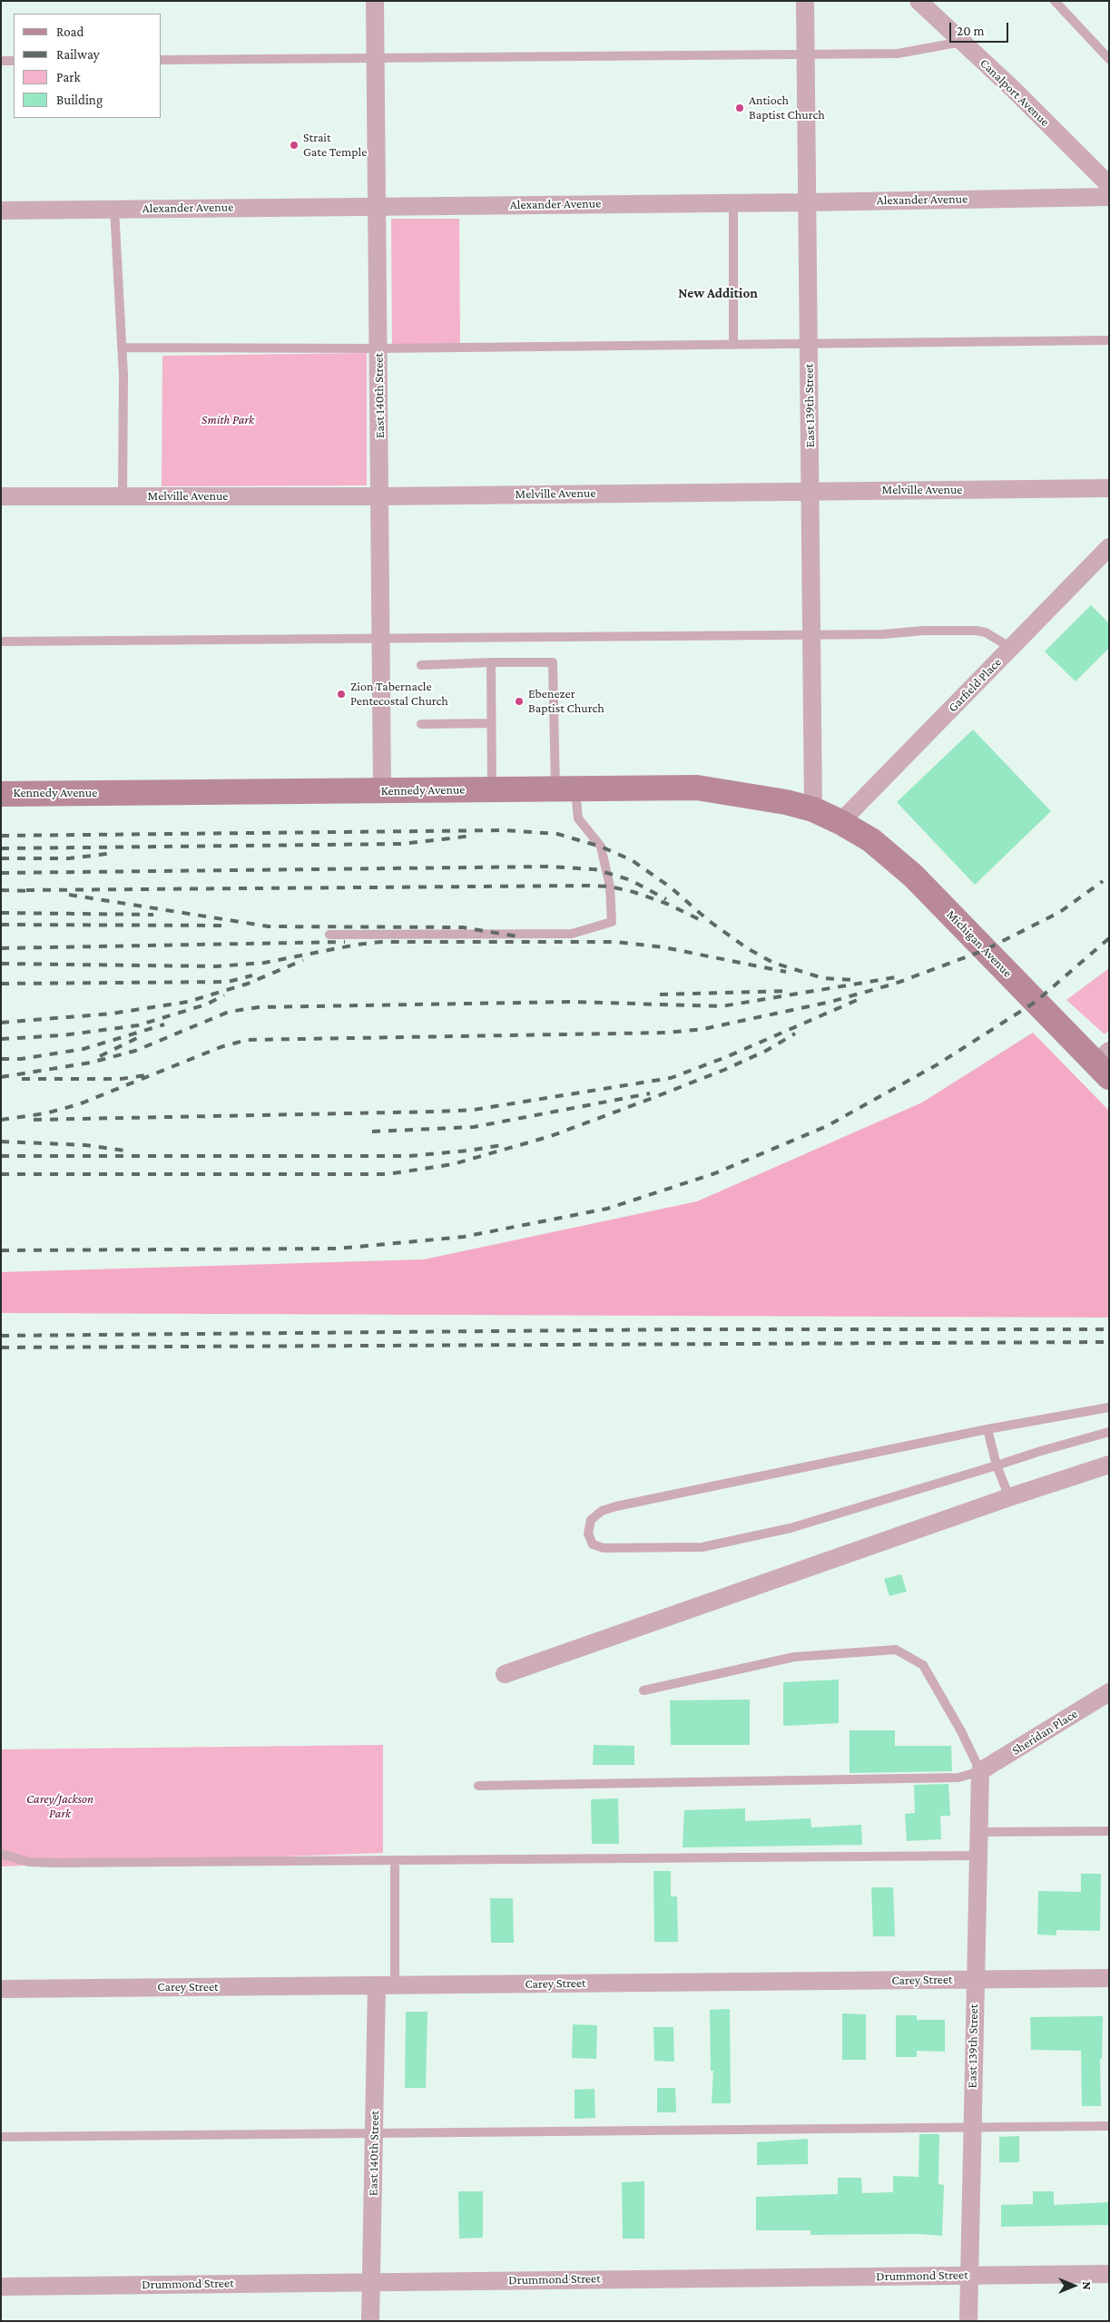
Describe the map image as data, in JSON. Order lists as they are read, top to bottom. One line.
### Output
{"streets":{"main road":["Kennedy Avenue","Michigan Avenue"],"street":["Canalport Avenue","Alexander Avenue","East 140th Street","East 139th Street","Melville Avenue","Garfield Place","Sheridan Place","Carey Street","Drummond Street"]},"crossings":[["Alexander Avenue","East 140th Street"],["Alexander Avenue","East 139th Street"],["East 140th Street","Melville Avenue"],["East 140th Street","Kennedy Avenue"],["East 140th Street","Carey Street"],["East 140th Street","Drummond Street"],["East 139th Street","Melville Avenue"],["East 139th Street","Kennedy Avenue"],["East 139th Street","Sheridan Place"],["East 139th Street","Carey Street"],["East 139th Street","Drummond Street"],["Garfield Place","Kennedy Avenue"],["Garfield Place","Michigan Avenue"],["Kennedy Avenue","Michigan Avenue"]],"districts":["New Addition"],"parks":["Smith Park","Carey/Jackson Park"],"places":["Antioch Baptist Church","Strait Gate Temple","Zion Tabernacle Pentecostal Church","Ebenezer Baptist Church"],"legend":["Road","Railway","Park","Building"],"scale_bar":"20 m","north":"right"}
